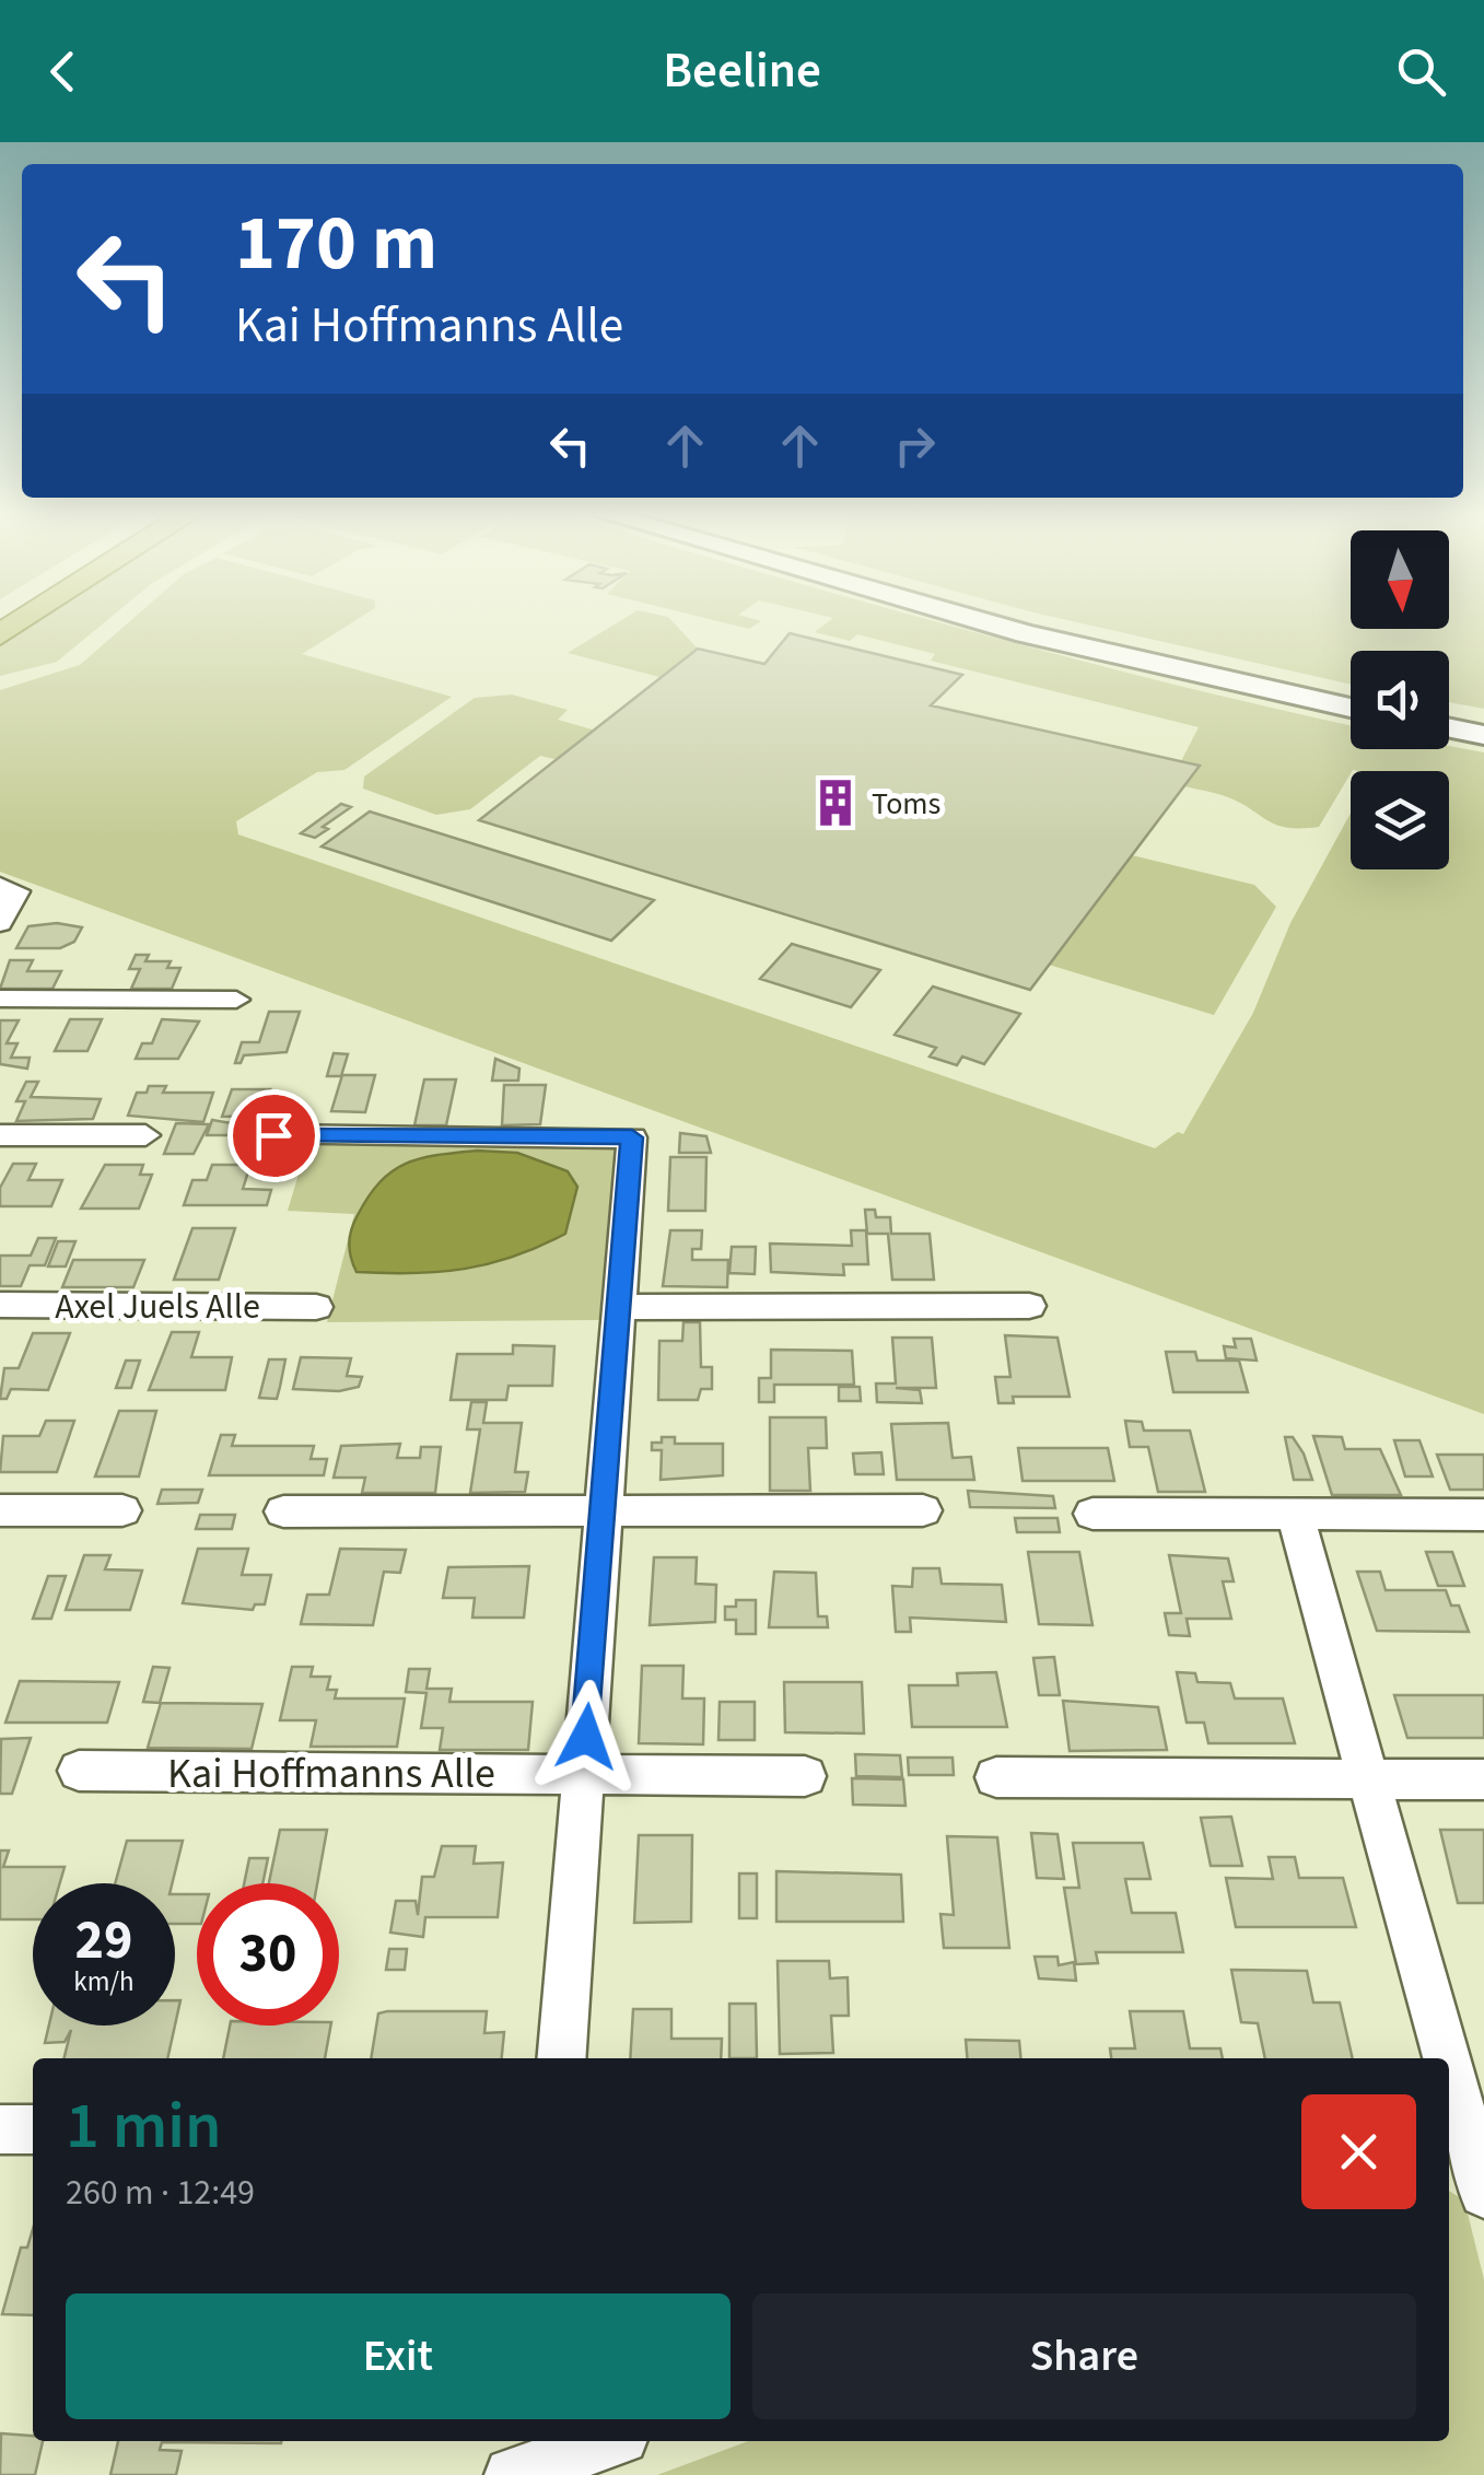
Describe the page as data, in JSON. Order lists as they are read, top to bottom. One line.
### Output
{"streets":{"street":["Axel Juels Alle","Kai Hoffmanns Alle"]},"places":{"building":["Toms"]},"north":"bottom","page":{"header":"Beeline","turn":["170 m","Kai Hoffmanns Alle"],"speed":"29 km/h","limit":"30","heading":["1 min","260 m · 12:49"],"buttons":["Exit","Share"]}}
